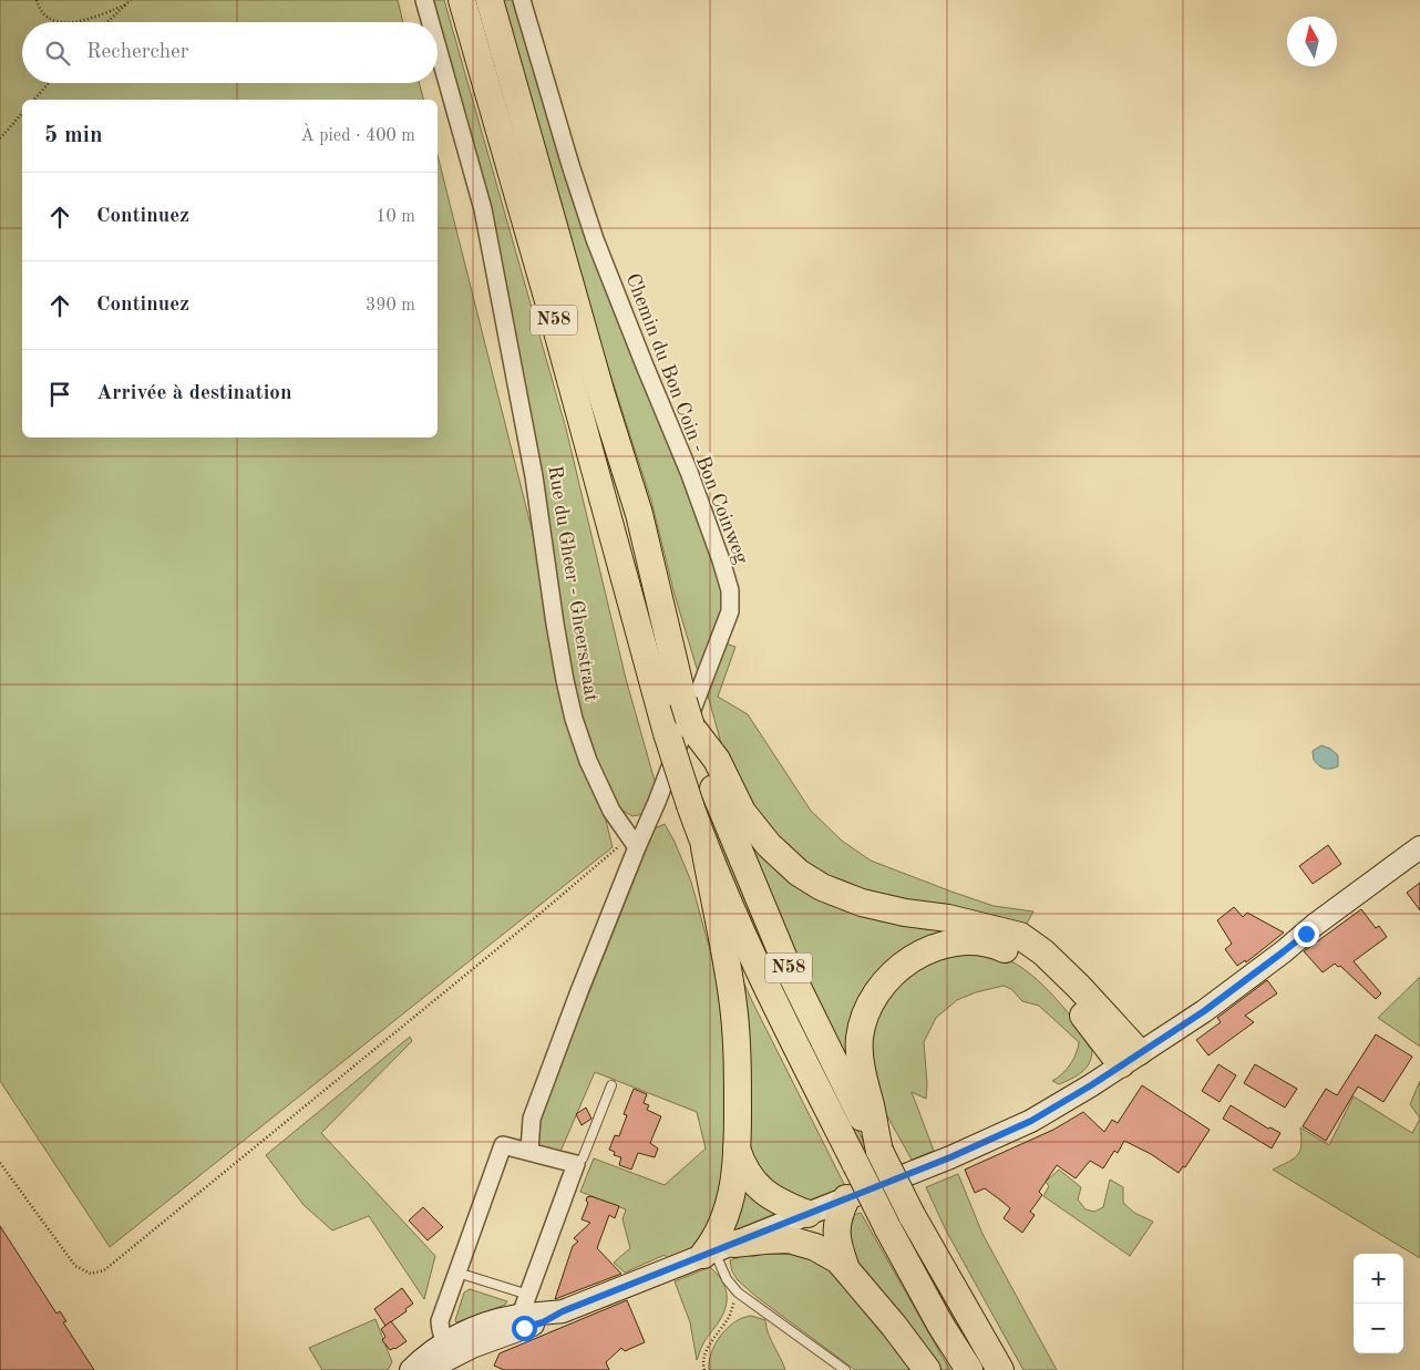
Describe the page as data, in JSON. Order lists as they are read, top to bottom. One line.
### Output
{"streets":{"highway":["N58"],"street":["Chemin du Bon Coin - Bon Coinweg","Rue du Gheer - Gheerstraat"]},"crossings":[["Chemin du Bon Coin - Bon Coinweg","Rue du Gheer - Gheerstraat"]],"north":"top","page":{"search":"Rechercher","heading":["5 min","À pied · 400 m"],"list":[["Continuez","10 m"],["Continuez","390 m"],"Arrivée à destination"],"map_buttons":["+","−"]}}
